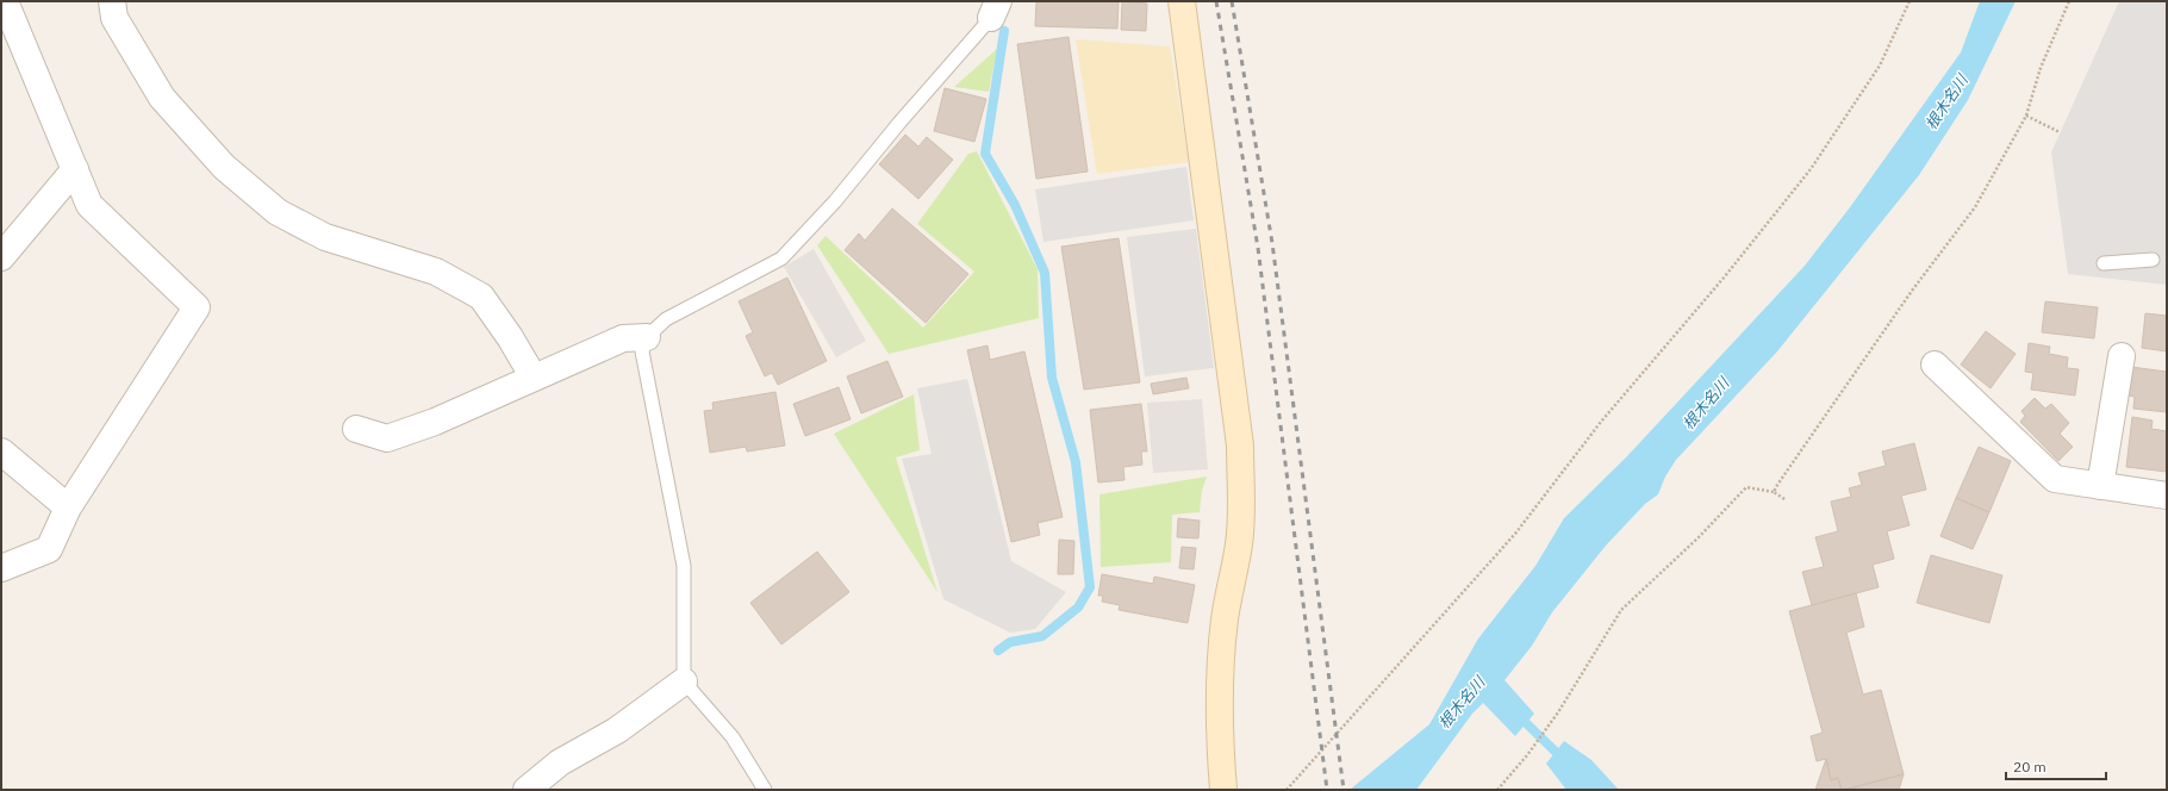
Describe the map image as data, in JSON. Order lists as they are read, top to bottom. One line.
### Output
{"water":["根木名川"],"scale_bar":"20 m"}
